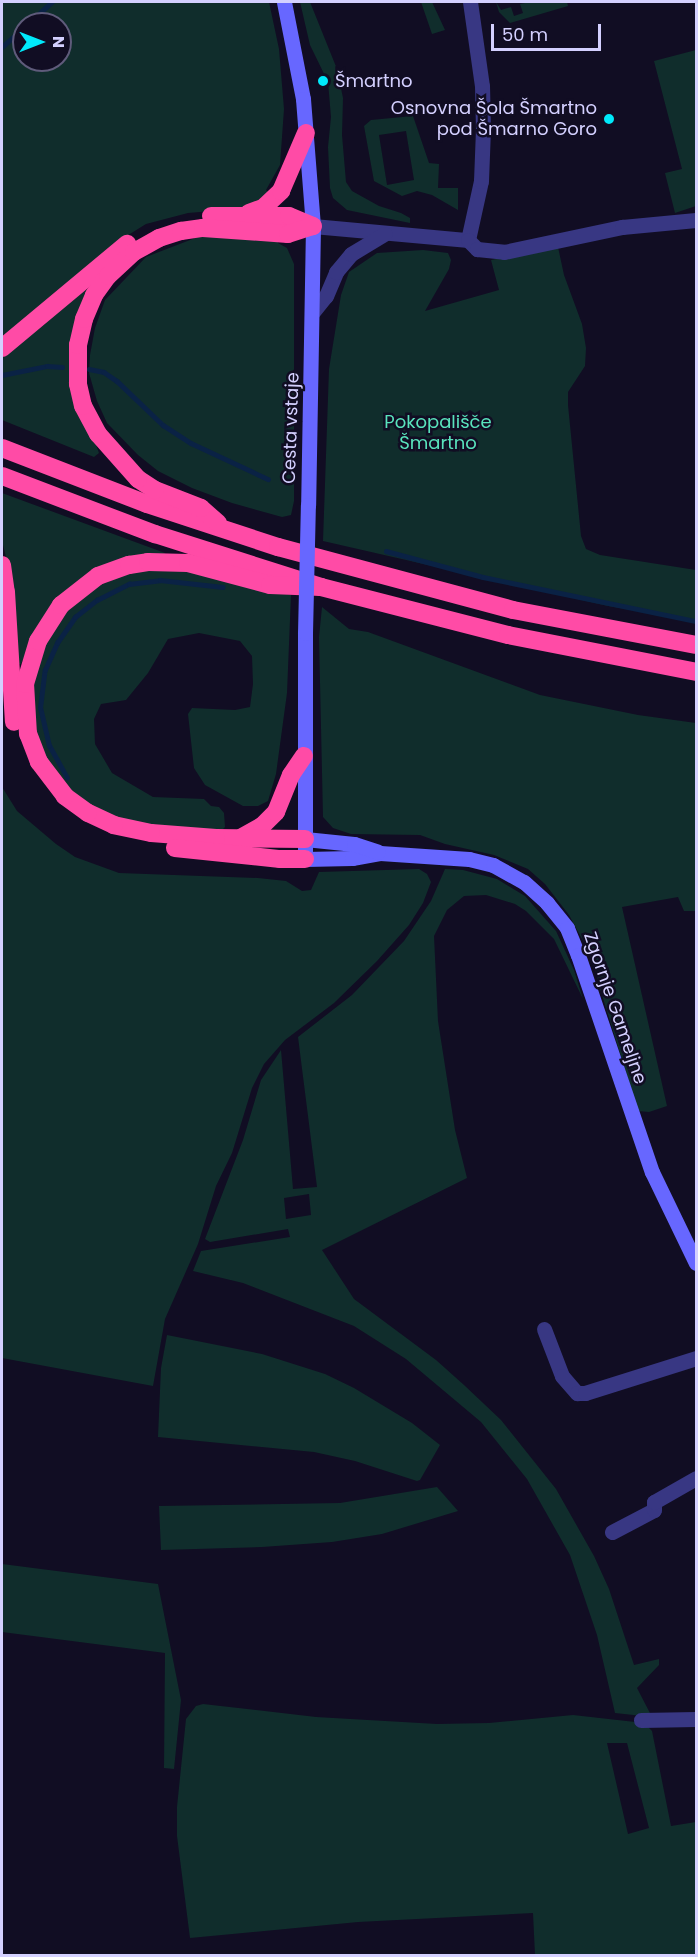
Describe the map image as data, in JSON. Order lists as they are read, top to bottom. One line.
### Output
{"streets":{"street":["Cesta vstaje","Zgornje Gameljne"]},"crossings":[["Cesta vstaje","Zgornje Gameljne"]],"parks":["Pokopališče Šmartno"],"places":["Šmartno","Osnovna Šola Šmartno pod Šmarno Goro"],"scale_bar":"50 m","north":"right"}
